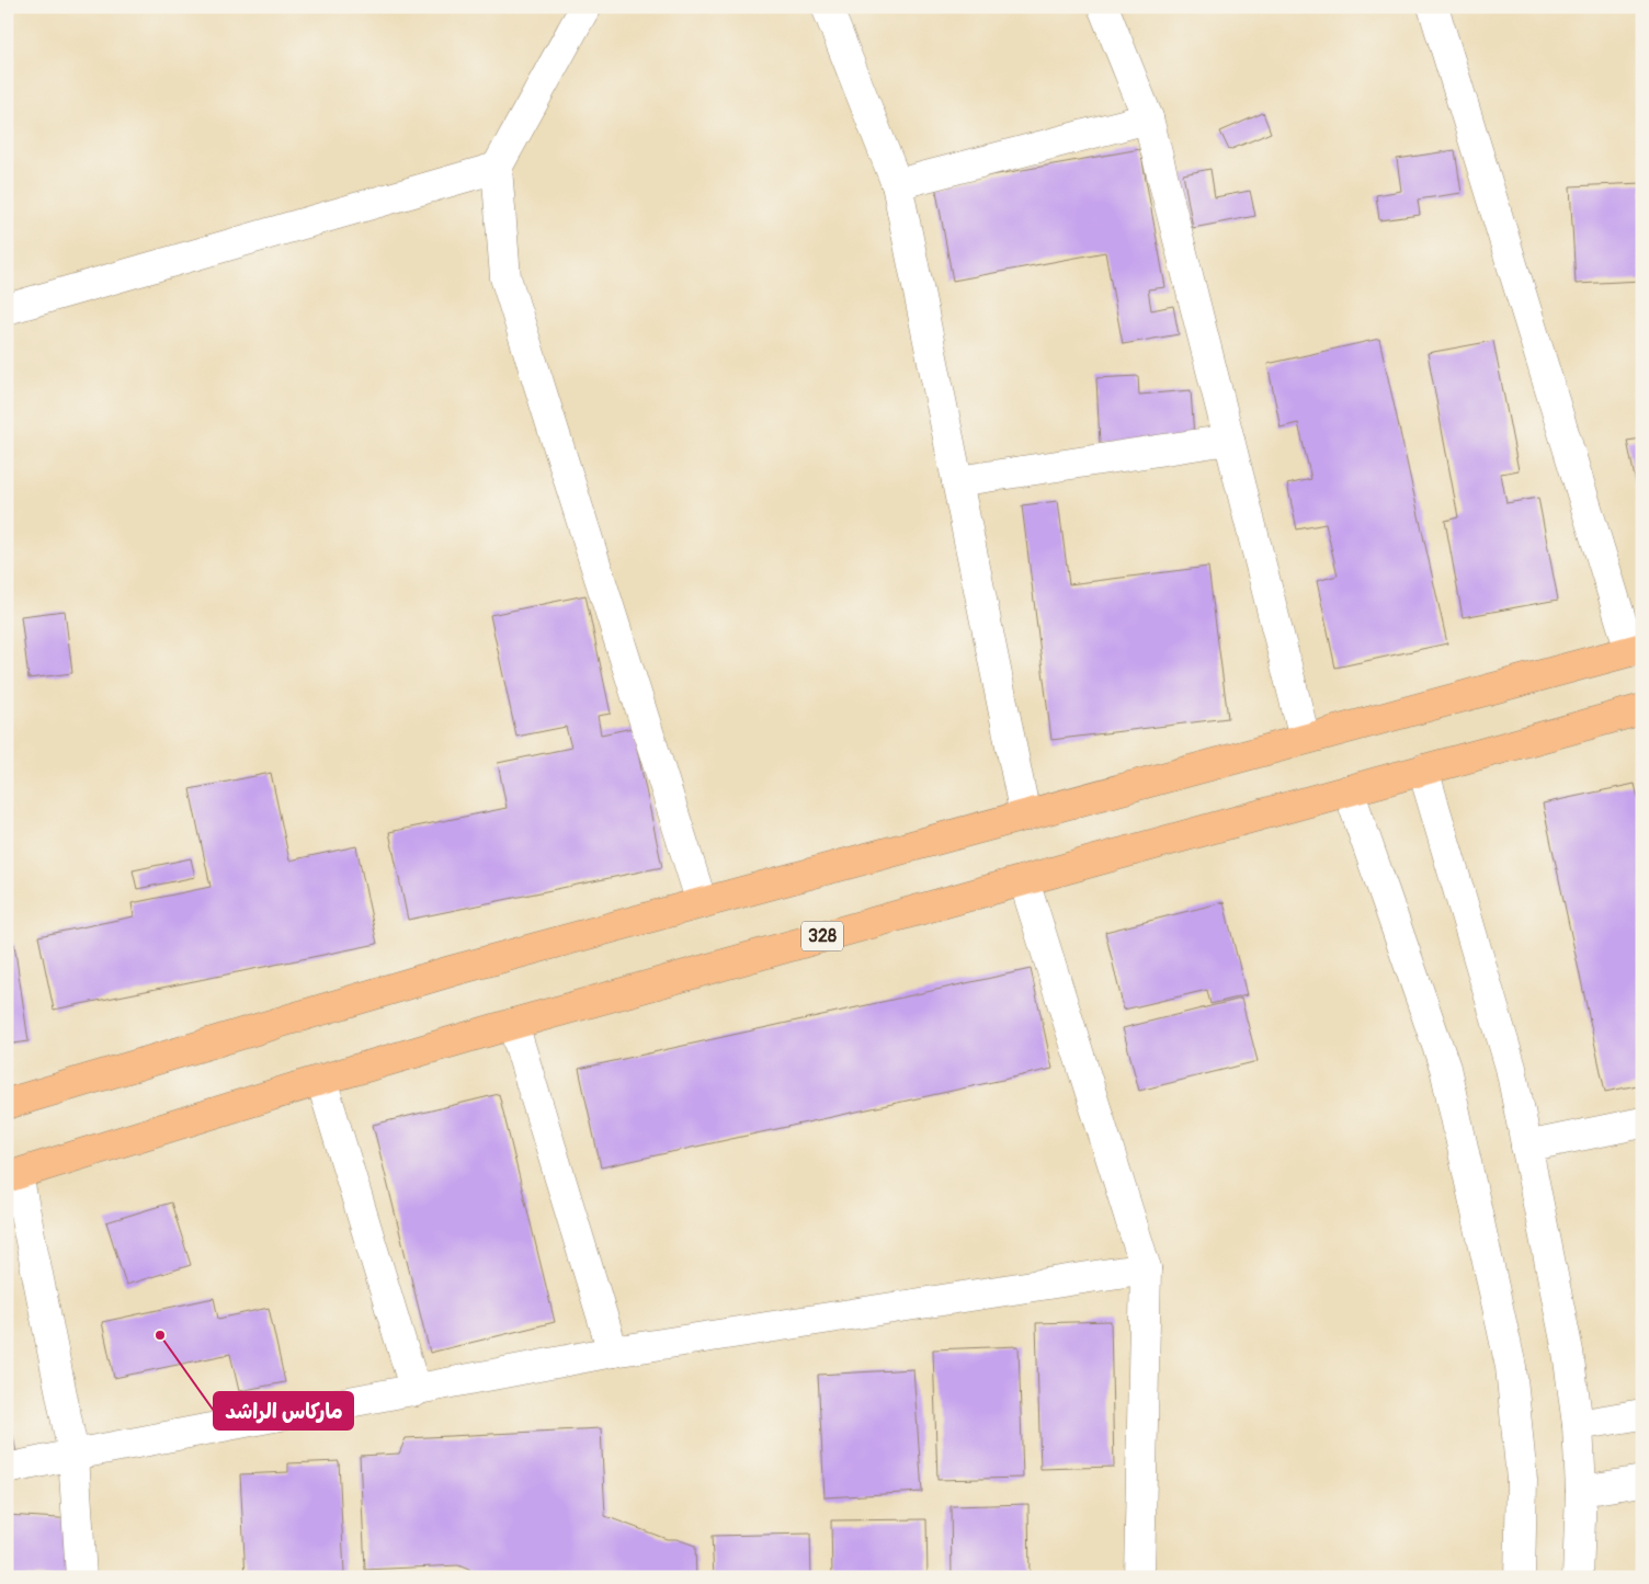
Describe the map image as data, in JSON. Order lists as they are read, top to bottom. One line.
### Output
{"streets":{"main road":["328"]},"places":["ماركاس الراشد"]}
